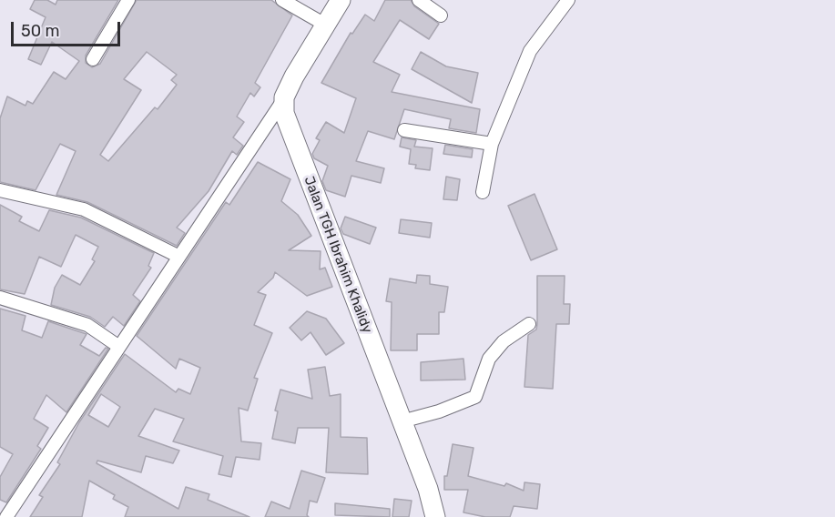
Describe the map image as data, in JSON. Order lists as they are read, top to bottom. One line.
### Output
{"streets":{"main road":["Jalan TGH Ibrahim Khalidy"]},"scale_bar":"50 m"}
